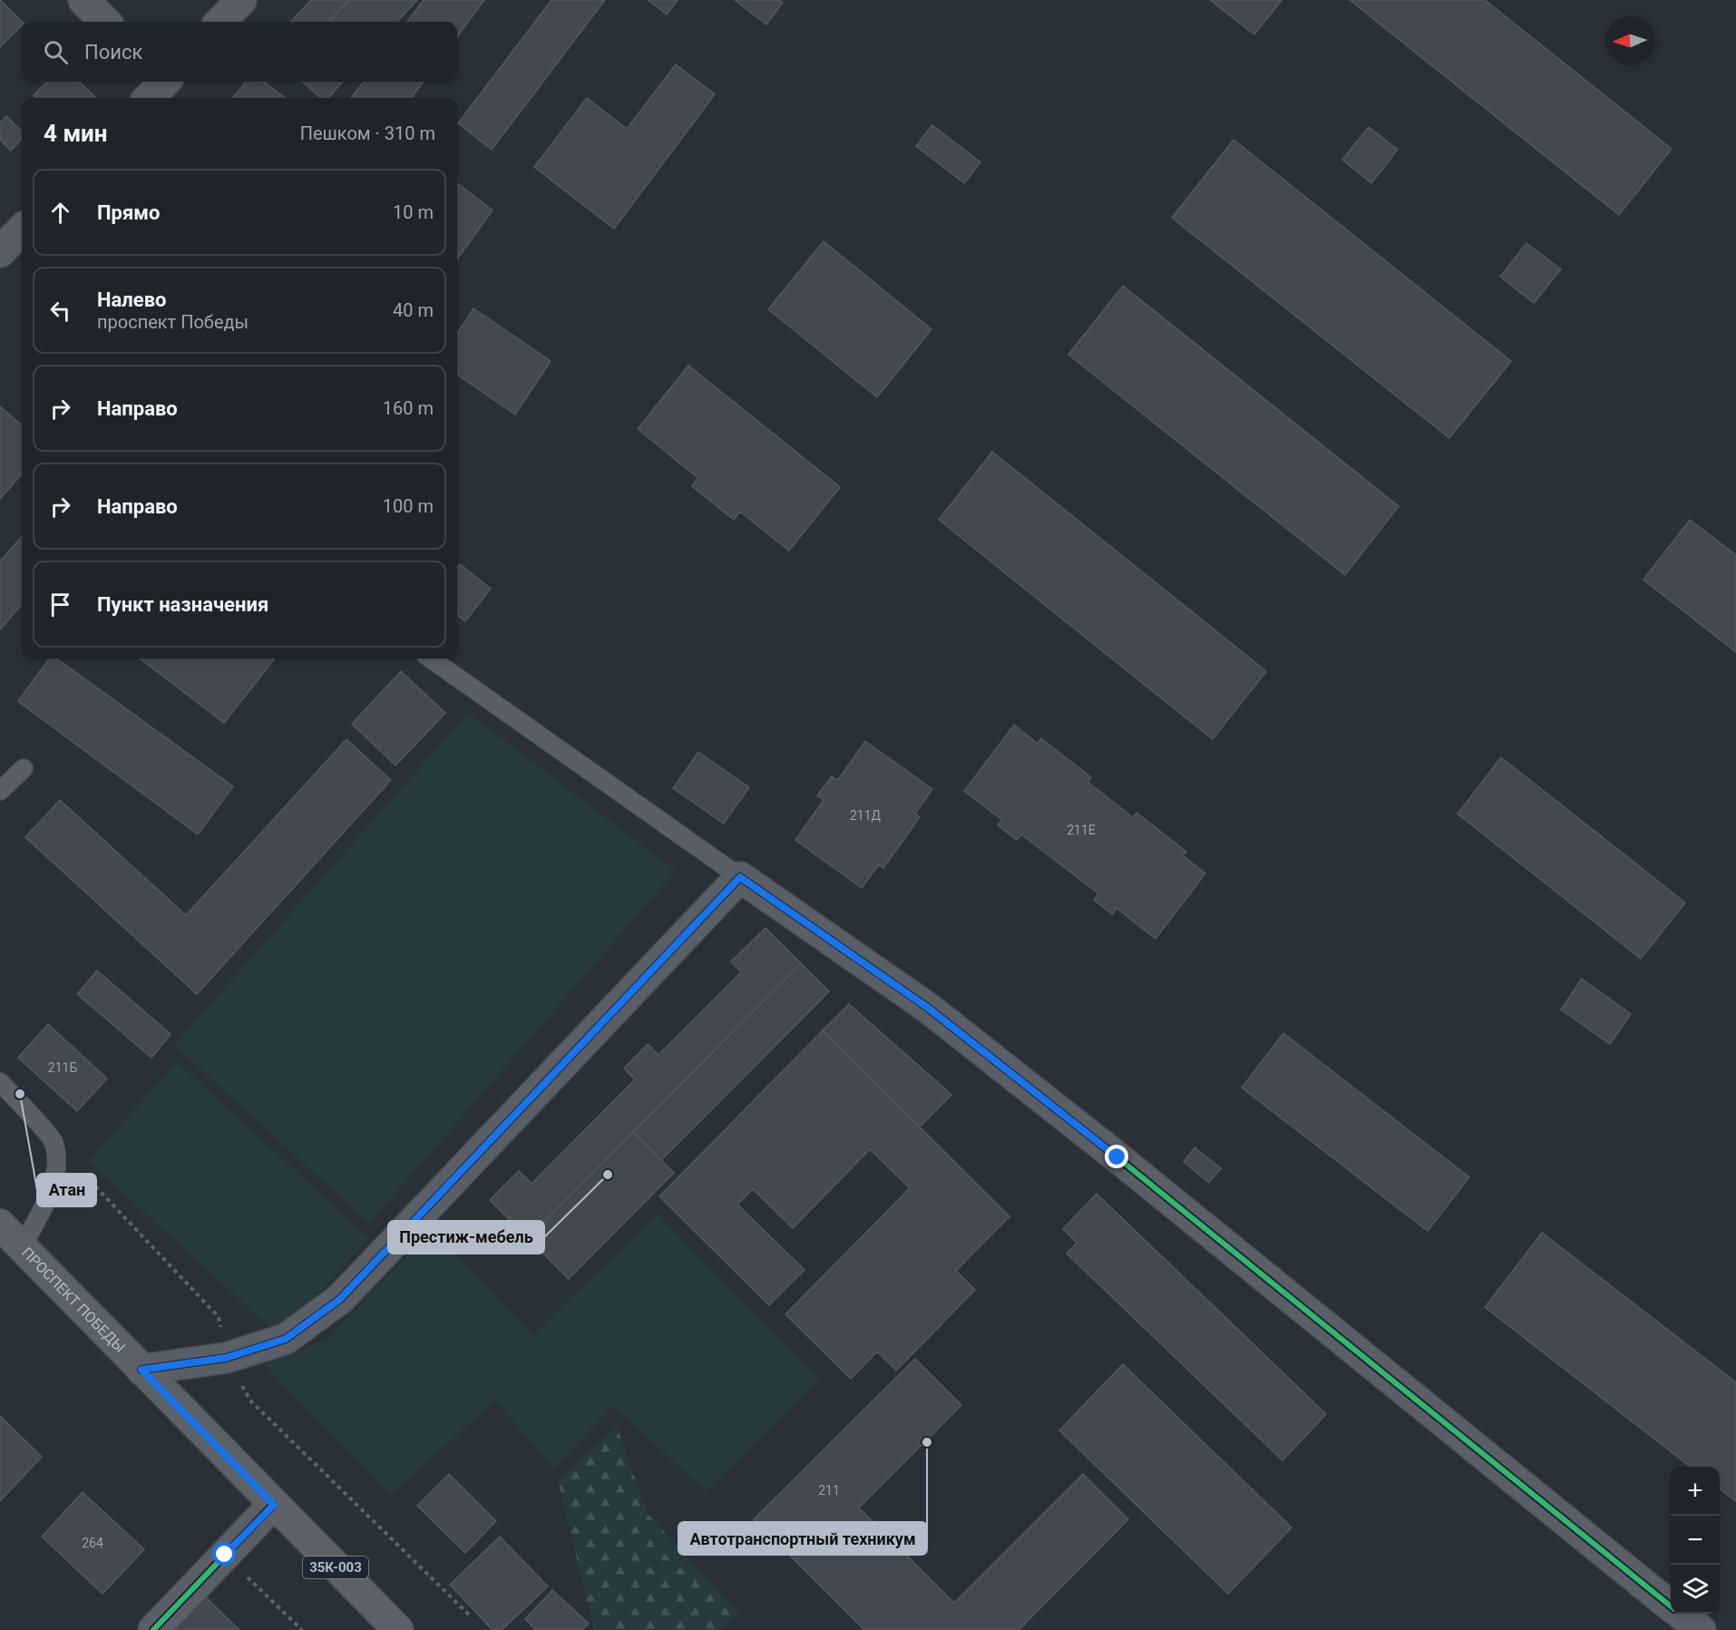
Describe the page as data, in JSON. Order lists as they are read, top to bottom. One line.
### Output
{"streets":{"main road":["ПРОСПЕКТ ПОБЕДЫ","35К-003"]},"places":["Атан","Престиж-мебель","Автотранспортный техникум"],"house_numbers":["211Д","211Е","211Б","211","264"],"north":"left","page":{"search":"Поиск","heading":["4 мин","Пешком · 310 m"],"list":[["Прямо","10 m"],["Налево","проспект Победы","40 m"],["Направо","160 m"],["Направо","100 m"],"Пункт назначения"],"map_buttons":["+","−"]}}
